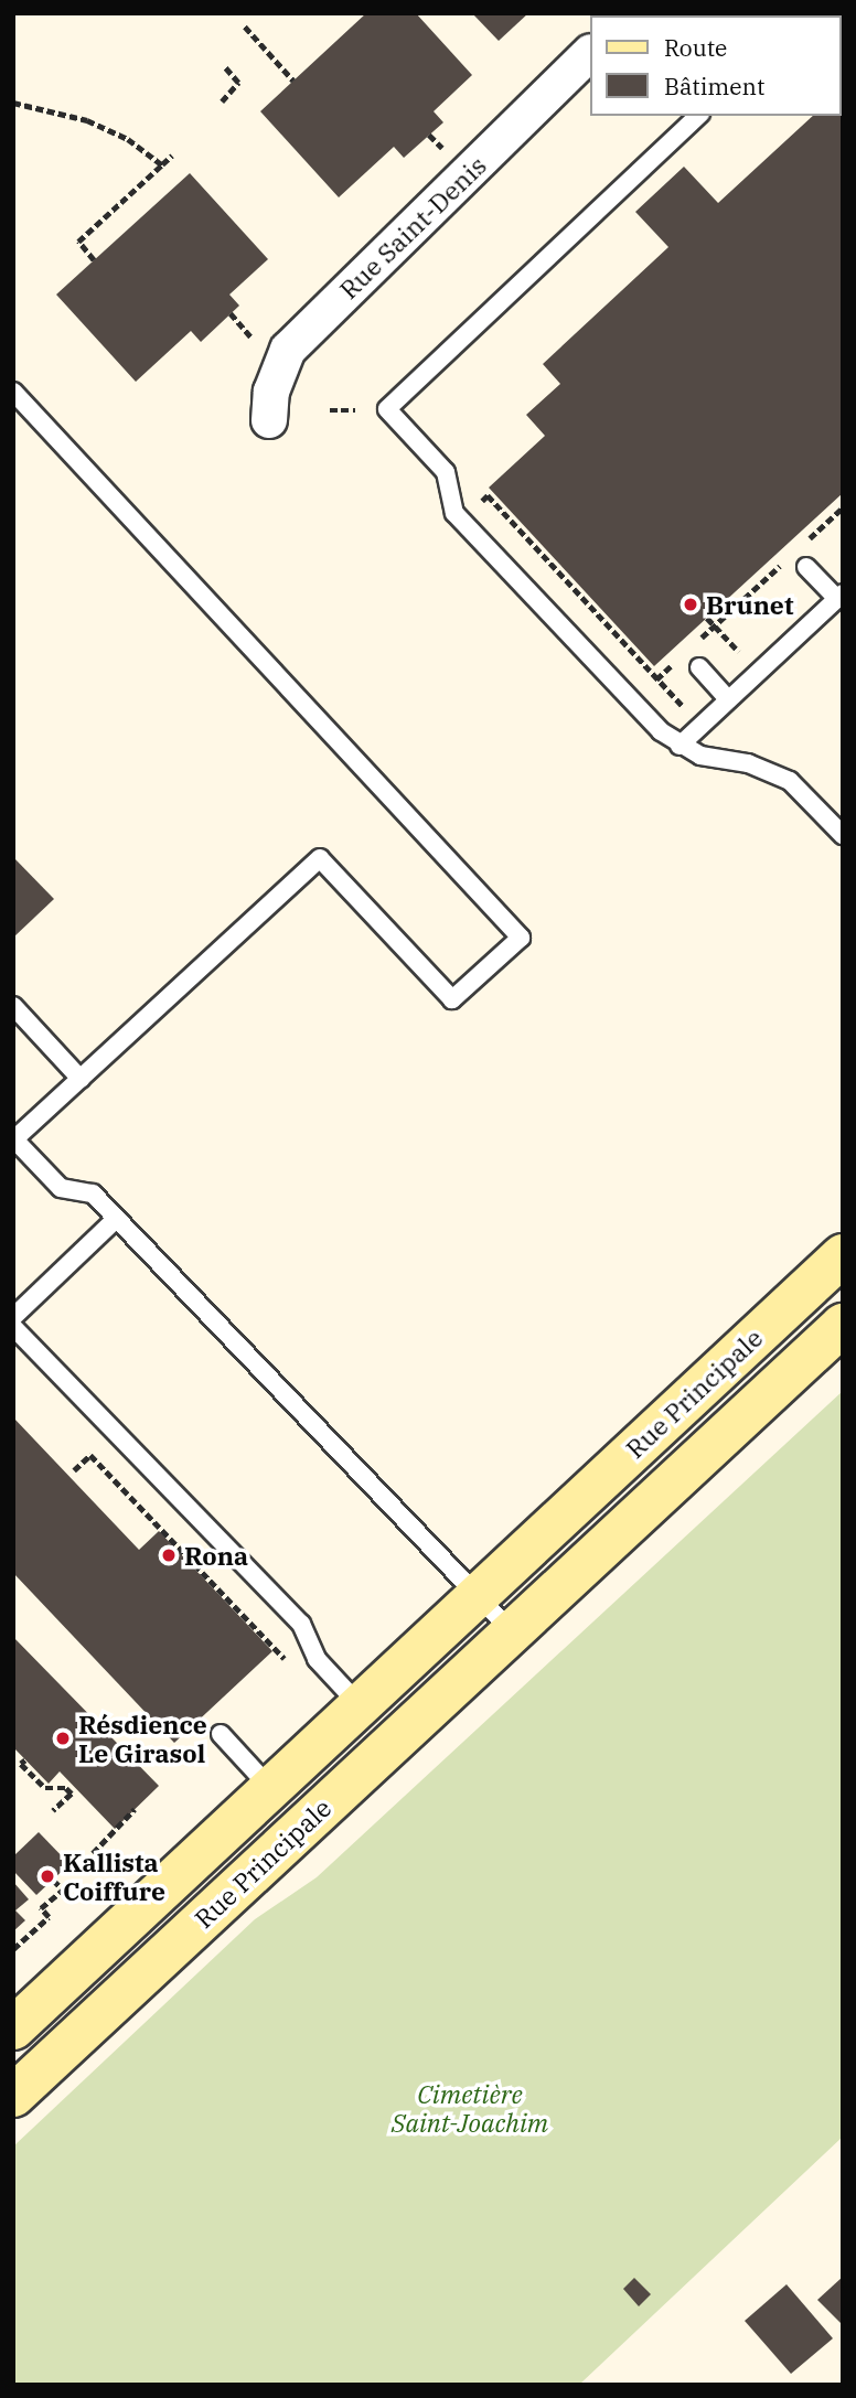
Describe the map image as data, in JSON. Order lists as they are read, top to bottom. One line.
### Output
{"streets":{"street":["Rue Saint-Denis","Rue Principale"]},"parks":["Cimetière Saint-Joachim"],"places":["Brunet","Rona","Résdience Le Girasol","Kallista Coiffure"],"legend":["Route","Bâtiment"]}
